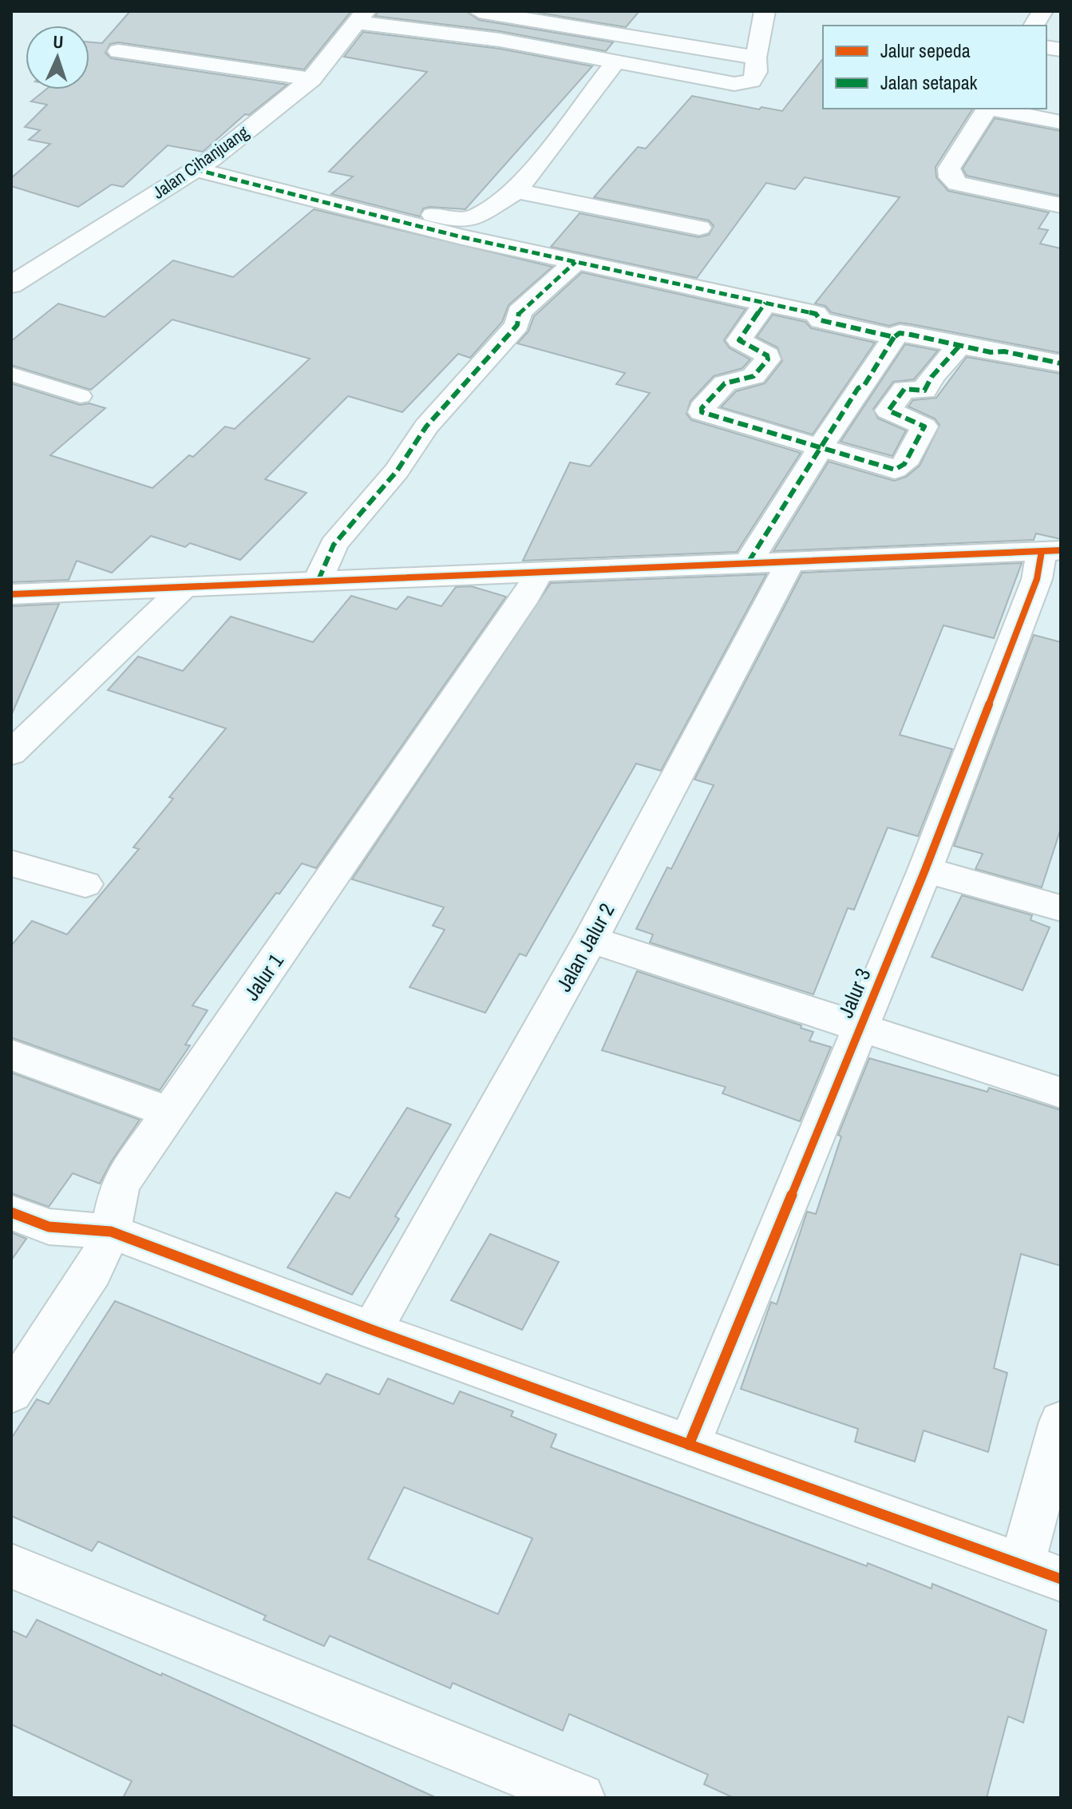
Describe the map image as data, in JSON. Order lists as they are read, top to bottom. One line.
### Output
{"streets":{"street":["Jalan Cihanjuang","Jalan Jalur 2","Jalur 1","Jalur 3"]},"legend":["Jalur sepeda","Jalan setapak"],"north":"top"}
